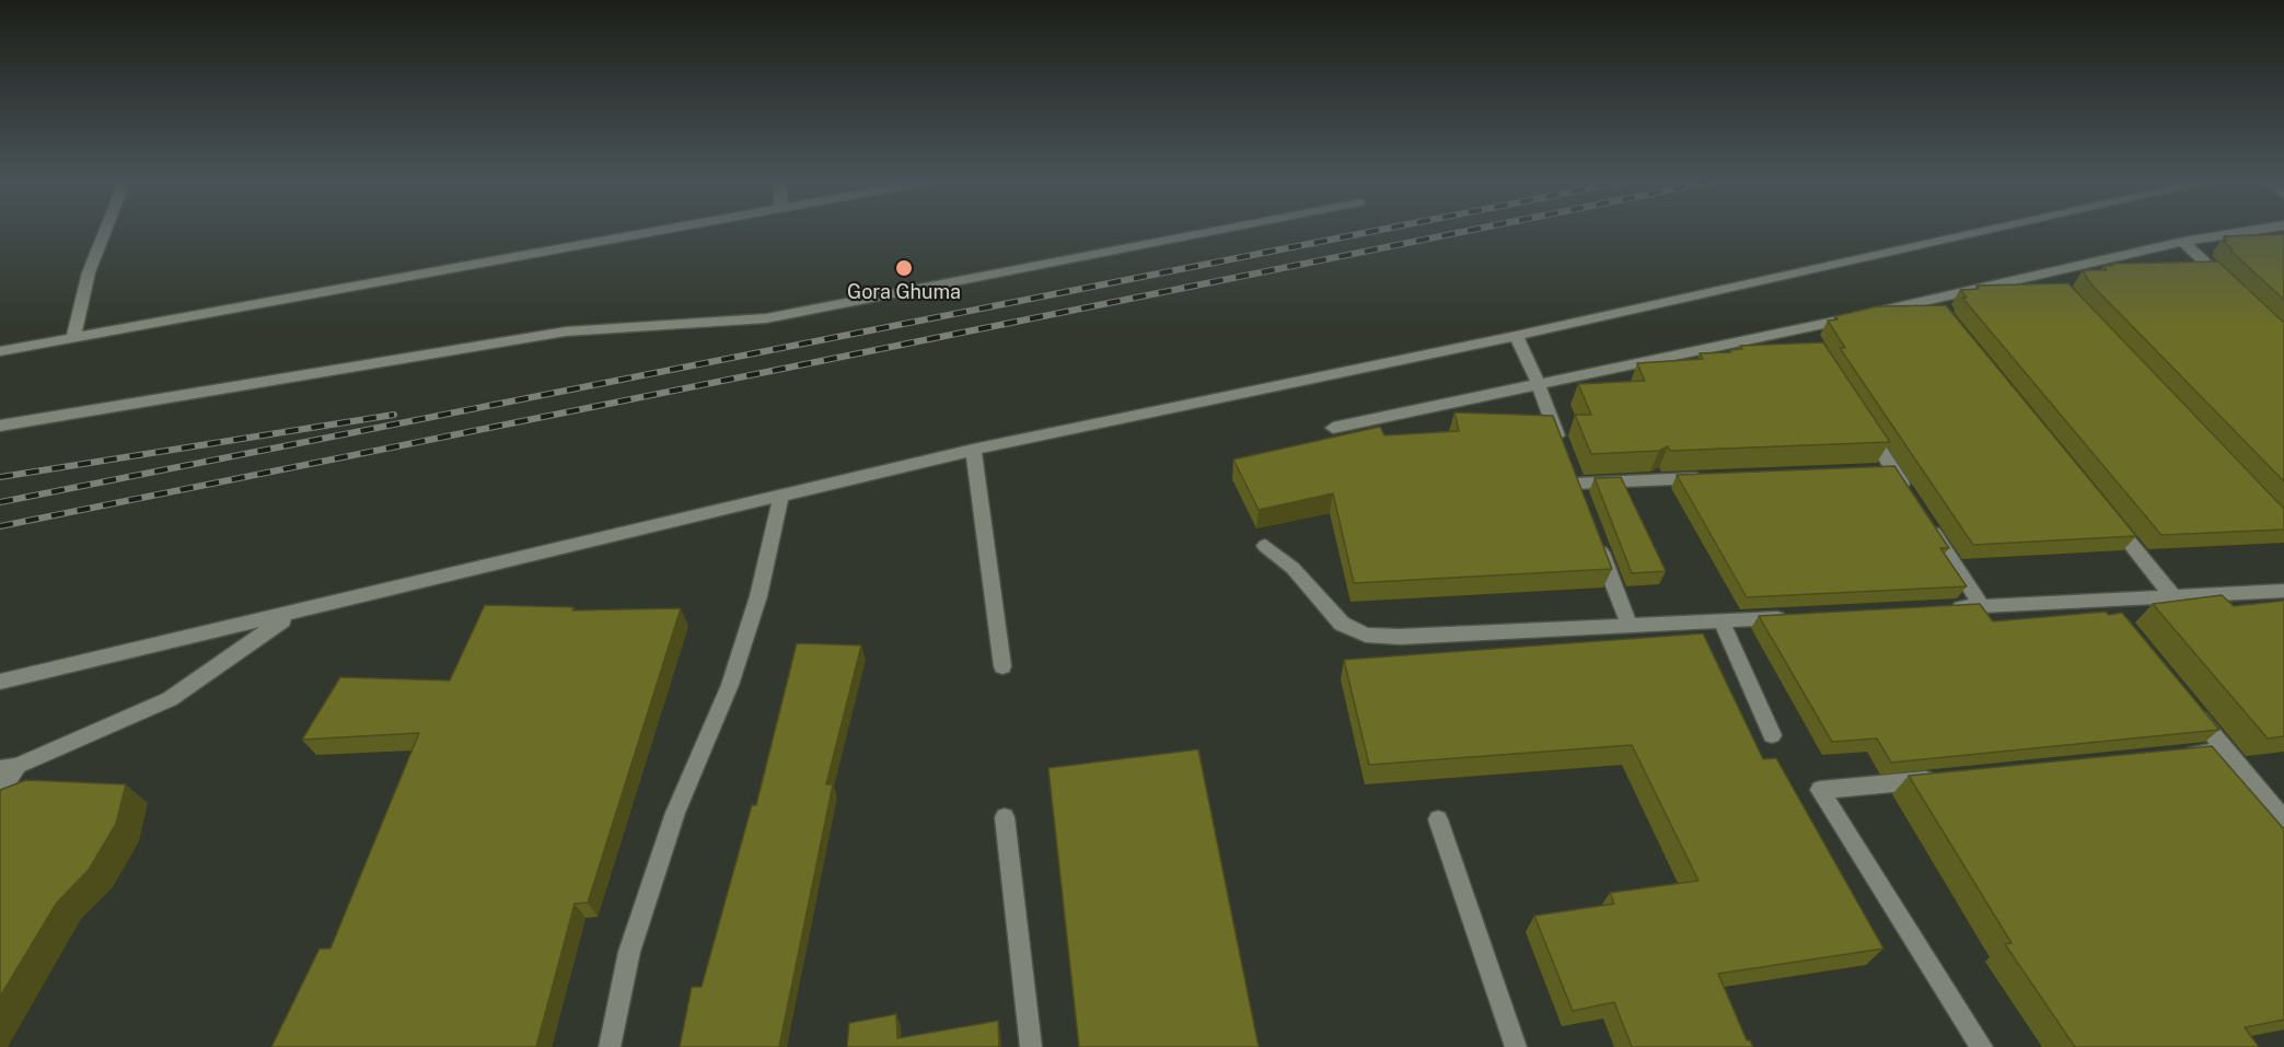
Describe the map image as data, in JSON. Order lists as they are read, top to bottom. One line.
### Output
{"places":["Gora Ghuma"]}
